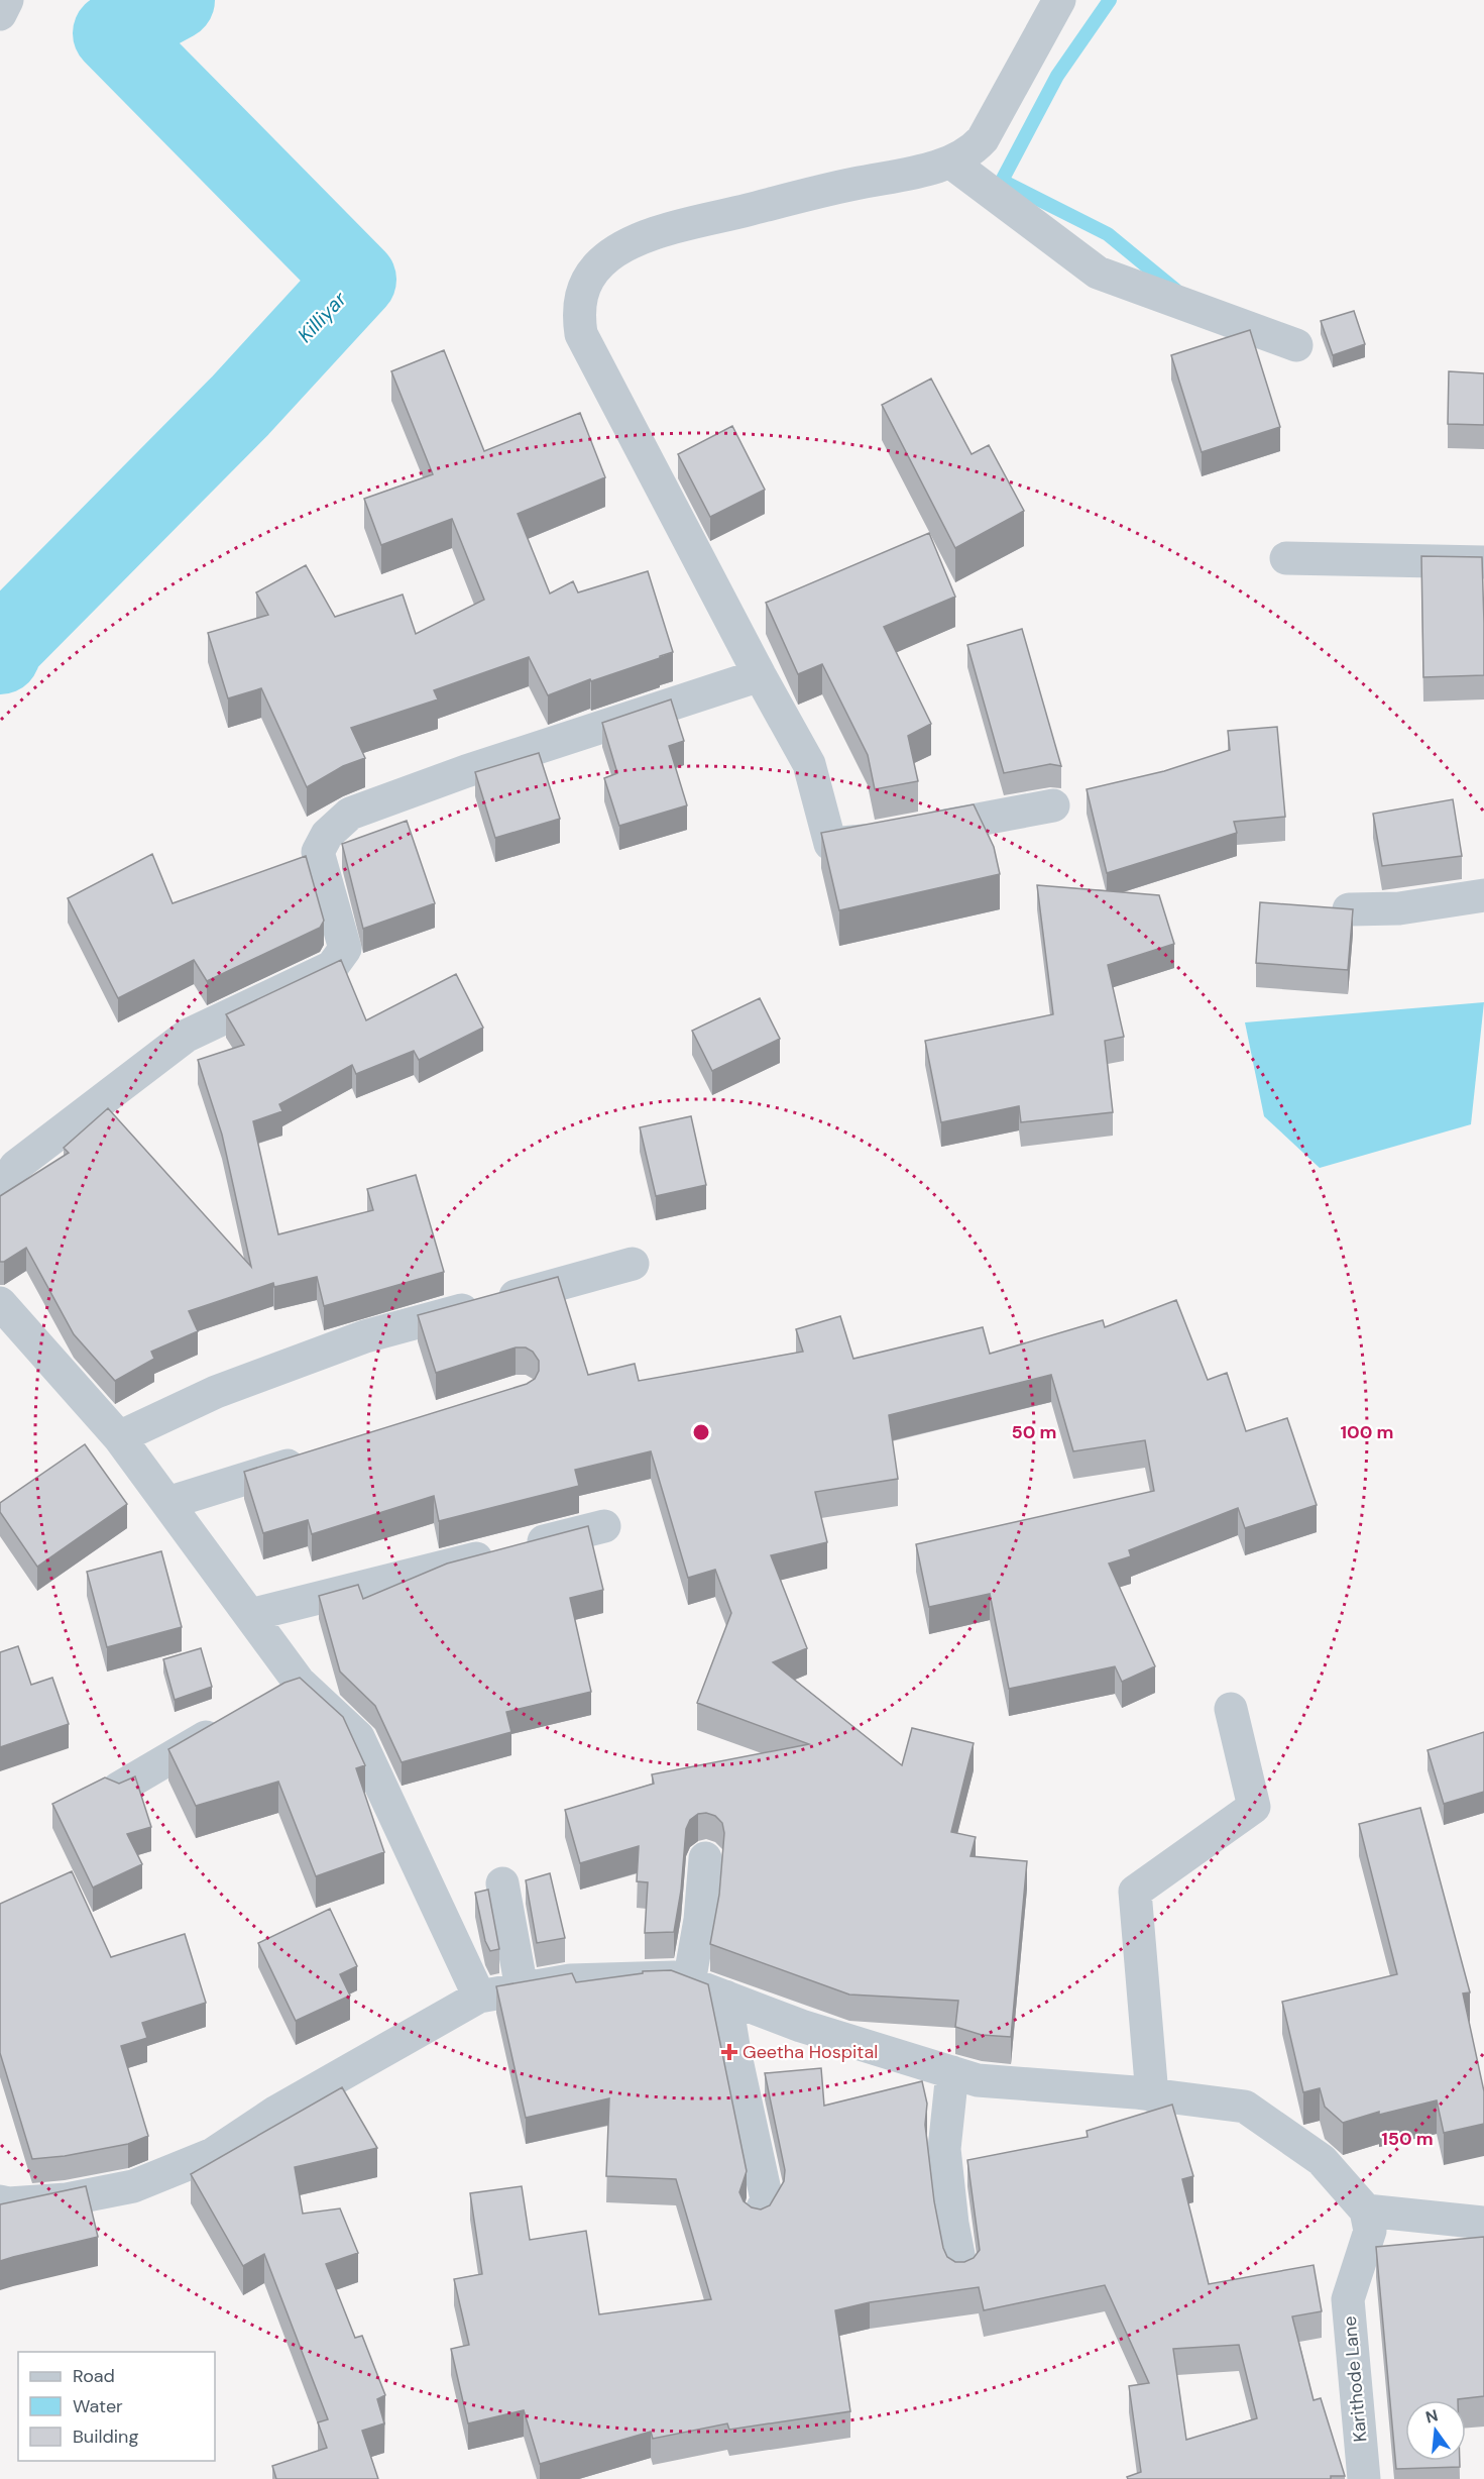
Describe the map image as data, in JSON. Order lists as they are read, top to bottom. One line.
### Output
{"streets":{"street":["Karithode Lane"]},"water":["Killiyar"],"places":{"health":["Geetha Hospital"]},"legend":["Road","Water","Building"],"north":"top","rings":["50 m","100 m","150 m"]}
